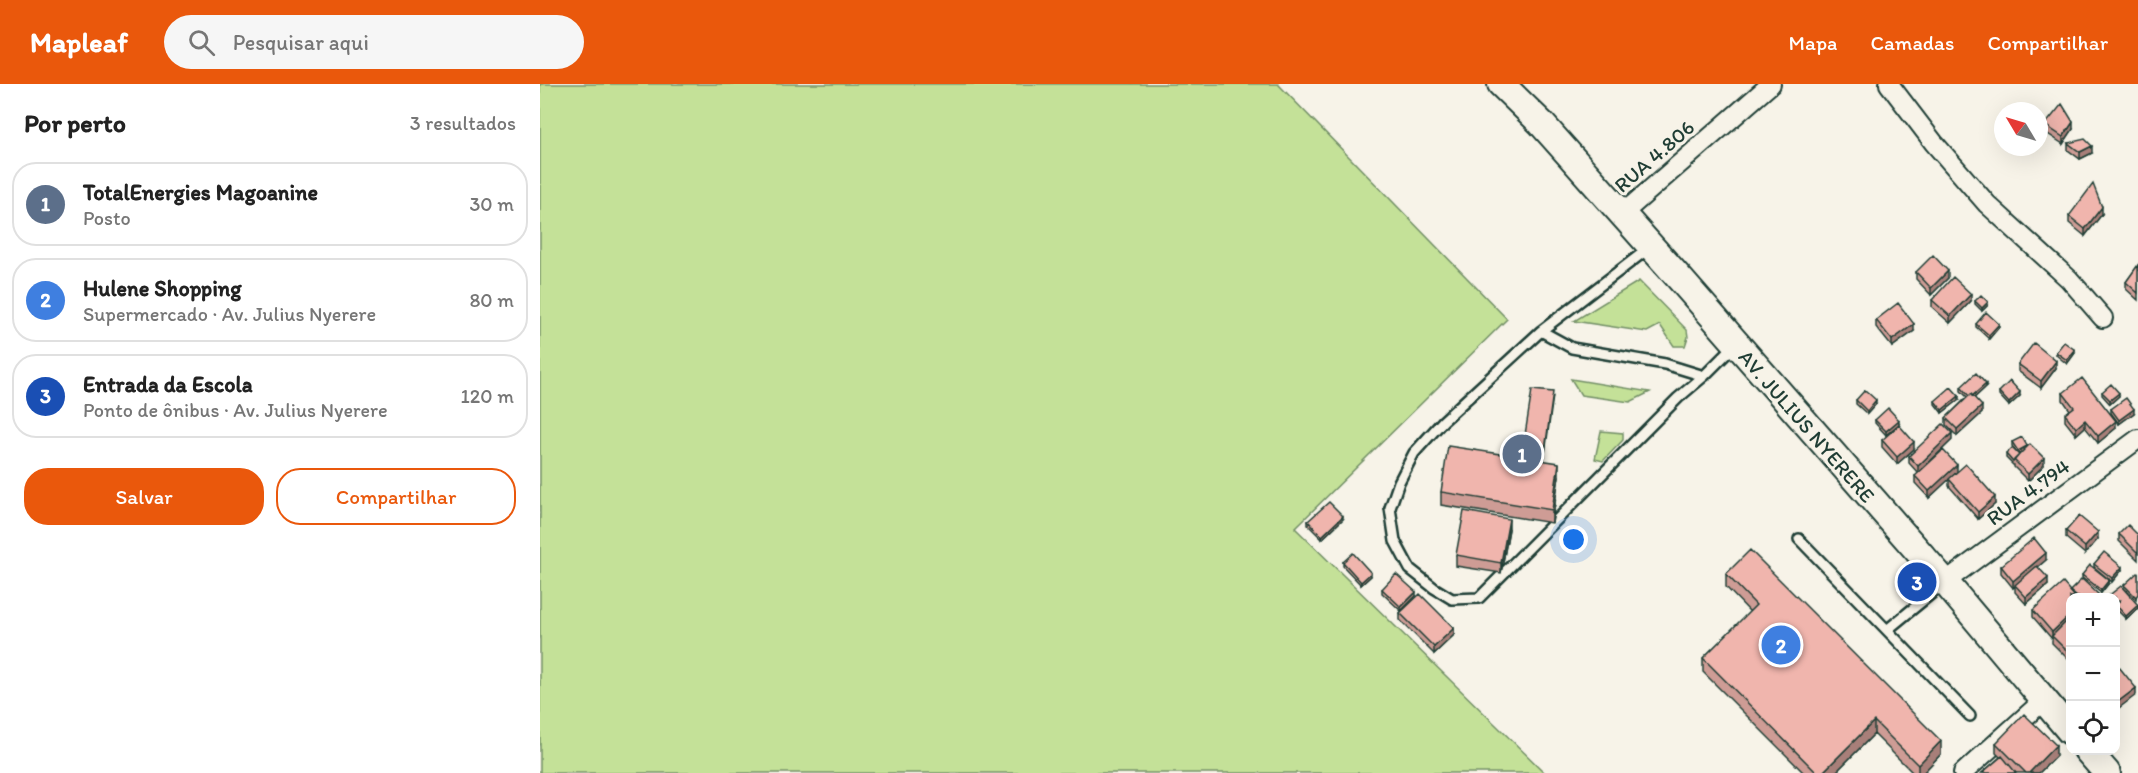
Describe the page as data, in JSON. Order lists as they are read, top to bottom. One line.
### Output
{"streets":{"main road":["AV. JULIUS NYERERE"],"street":["RUA 4.806","RUA 4.794"]},"crossings":[["RUA 4.806","AV. JULIUS NYERERE"],["AV. JULIUS NYERERE","RUA 4.794"]],"north":"top left","page":{"header":"Mapleaf","search":"Pesquisar aqui","nav":["Mapa","Camadas","Compartilhar"],"heading":["Por perto","3 resultados"],"list":[{"mark":"1","name":"TotalEnergies Magoanine","note":"Posto","value":"30 m"},{"mark":"2","name":"Hulene Shopping","note":"Supermercado · Av. Julius Nyerere","value":"80 m"},{"mark":"3","name":"Entrada da Escola","note":"Ponto de ônibus · Av. Julius Nyerere","value":"120 m"}],"pins":["1","3","2"],"buttons":["Salvar","Compartilhar"],"map_buttons":["+","−"]}}
